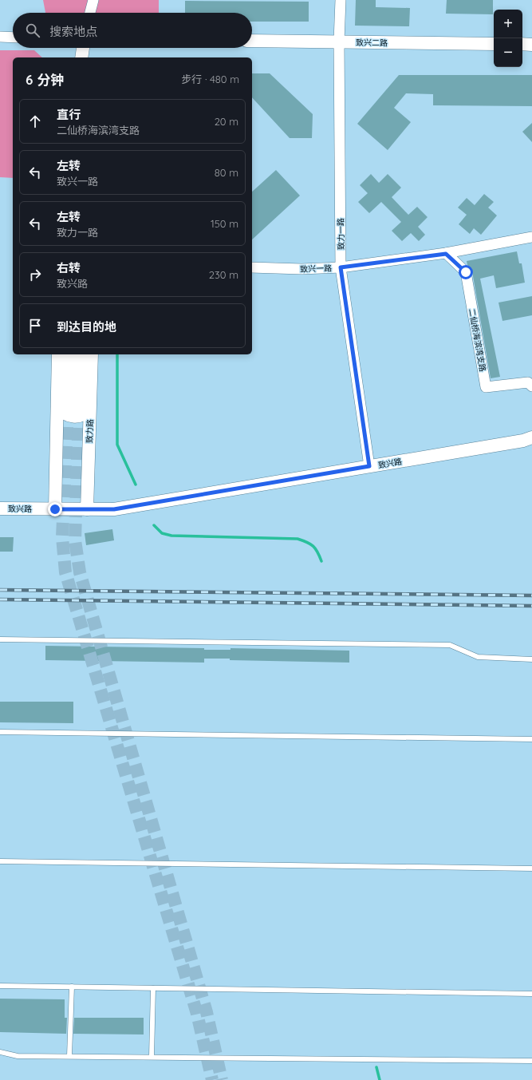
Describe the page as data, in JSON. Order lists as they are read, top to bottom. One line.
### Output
{"streets":{"street":["致兴二路","致力一路","致兴一路","二仙桥海滨湾支路","致力路","致兴路"]},"crossings":[["致兴二路","致力一路"],["致力一路","致兴一路"],["致力一路","致兴路"],["致兴一路","二仙桥海滨湾支路"],["致力路","致兴路"]],"page":{"map_buttons":["+","−"],"search":"搜索地点","heading":["6 分钟","步行 · 480 m"],"list":[["直行","二仙桥海滨湾支路","20 m"],["左转","致兴一路","80 m"],["左转","致力一路","150 m"],["右转","致兴路","230 m"],"到达目的地"]}}
